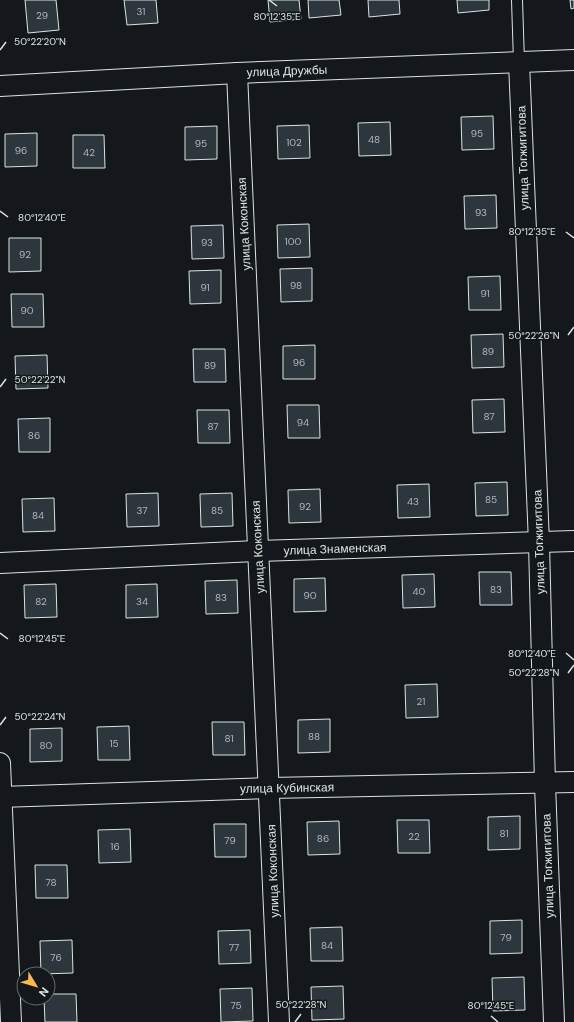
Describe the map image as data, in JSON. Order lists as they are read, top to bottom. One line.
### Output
{"streets":{"street":["улица Дружбы","улица Тогжигитова","улица Коконская","улица Знаменская","улица Кубинская"]},"crossings":[["улица Дружбы","улица Тогжигитова"],["улица Дружбы","улица Коконская"],["улица Тогжигитова","улица Знаменская"],["улица Тогжигитова","улица Кубинская"],["улица Коконская","улица Знаменская"],["улица Коконская","улица Кубинская"]],"house_numbers":["31","29","95","48","102","95","96","42","93","100","93","92","98","91","91","90","89","96","89","87","94","87","86","85","43","92","37","85","84","83","40","90","83","82","34","21","88","81","15","80","81","22","86","79","16","78","79","84","77","76","75"],"north":"bottom right","coordinates":["80°12'35\"E","50°22'20\"N","80°12'40\"E","50°22'26\"N","50°22'22\"N","80°12'45\"E","50°22'28\"N","50°22'24\"N"]}
